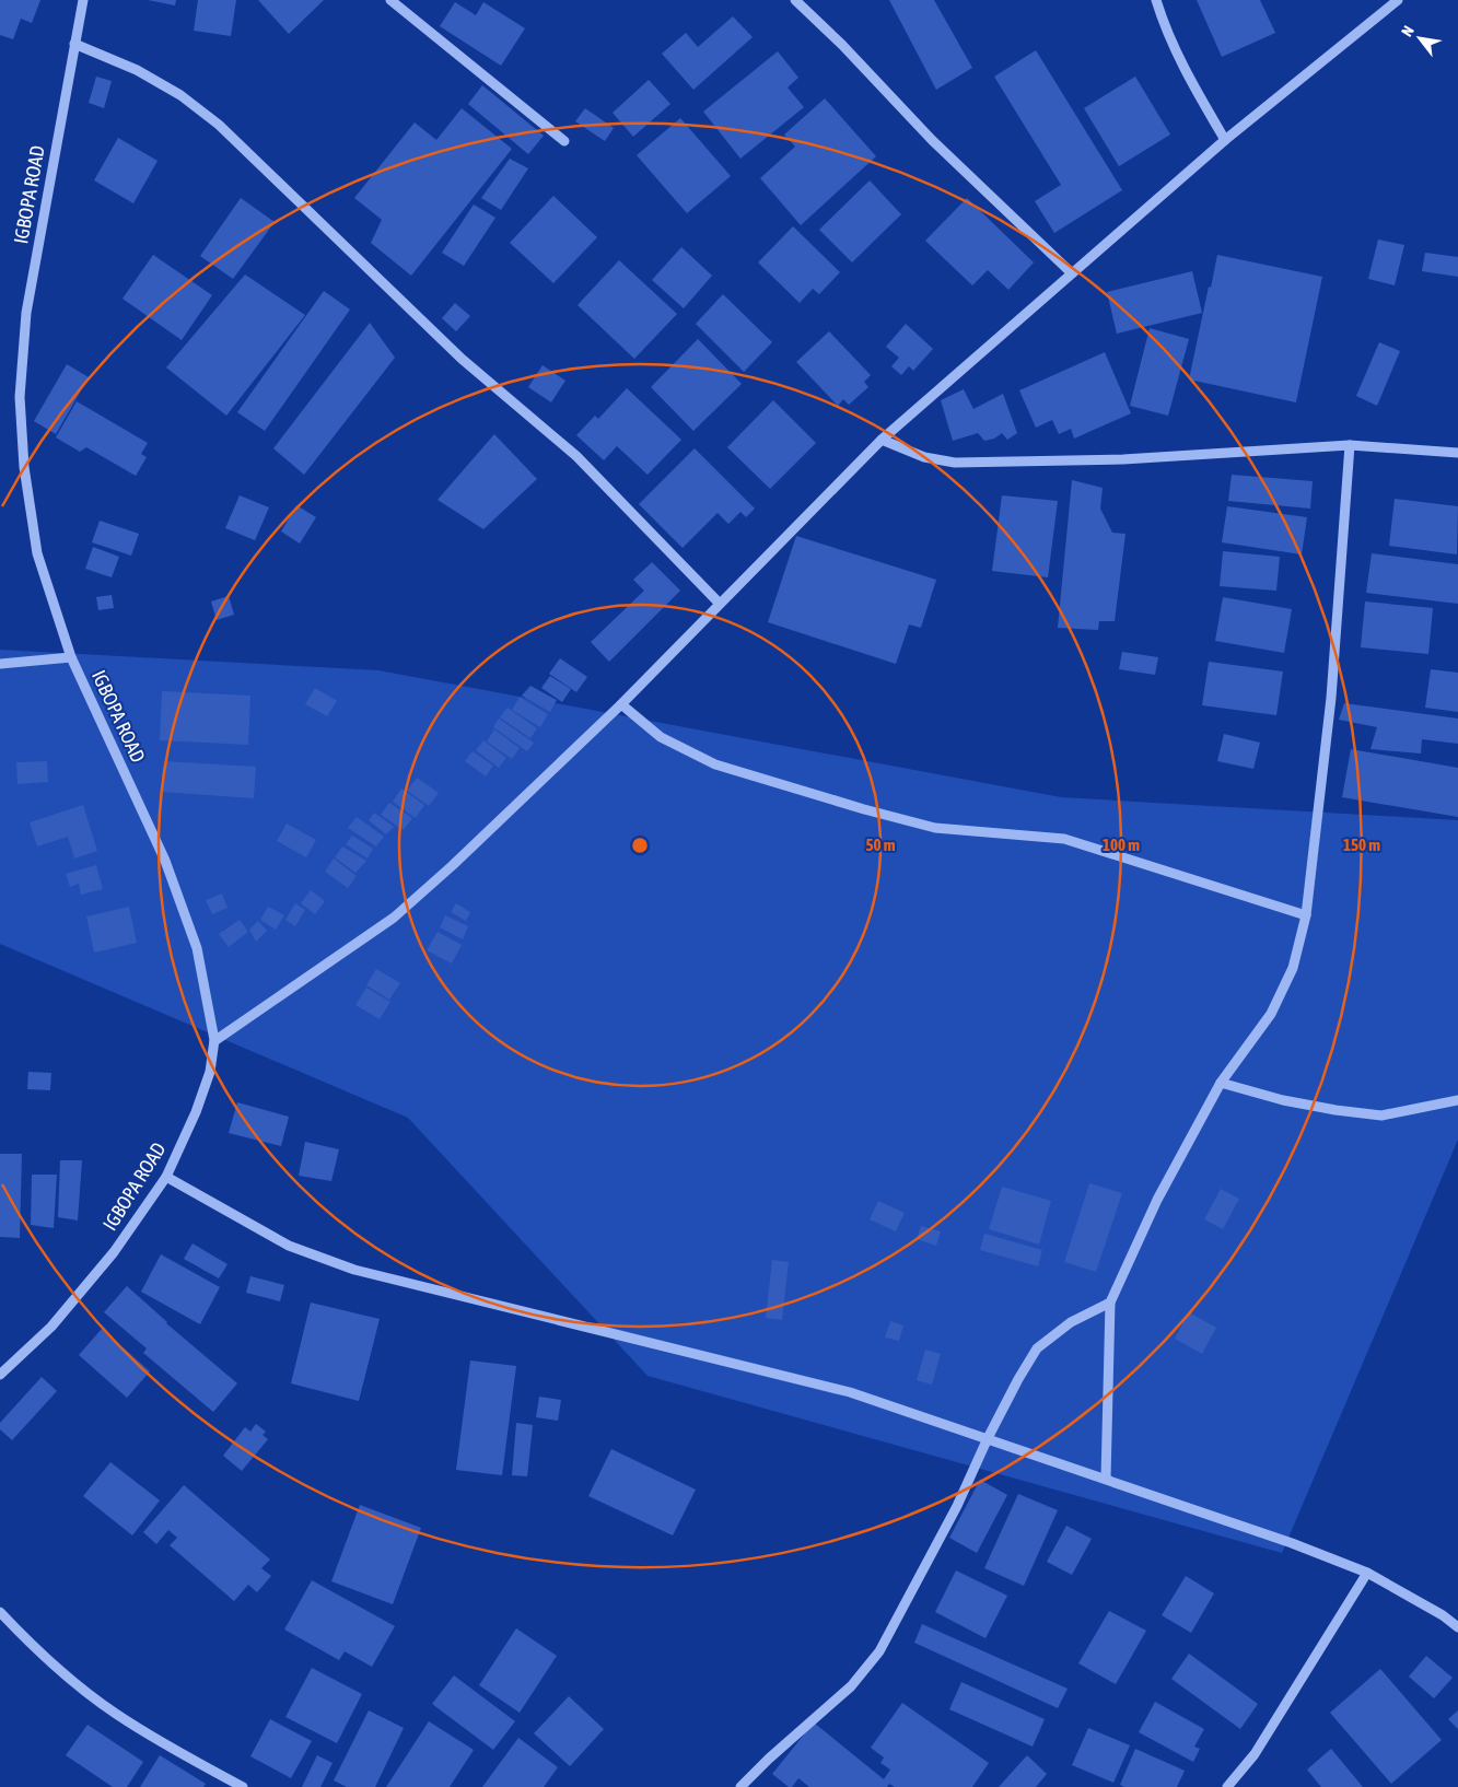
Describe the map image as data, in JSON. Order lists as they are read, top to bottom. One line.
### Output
{"streets":{"street":["IGBOPA ROAD"]},"north":"top left","rings":["50 m","100 m","150 m"]}
